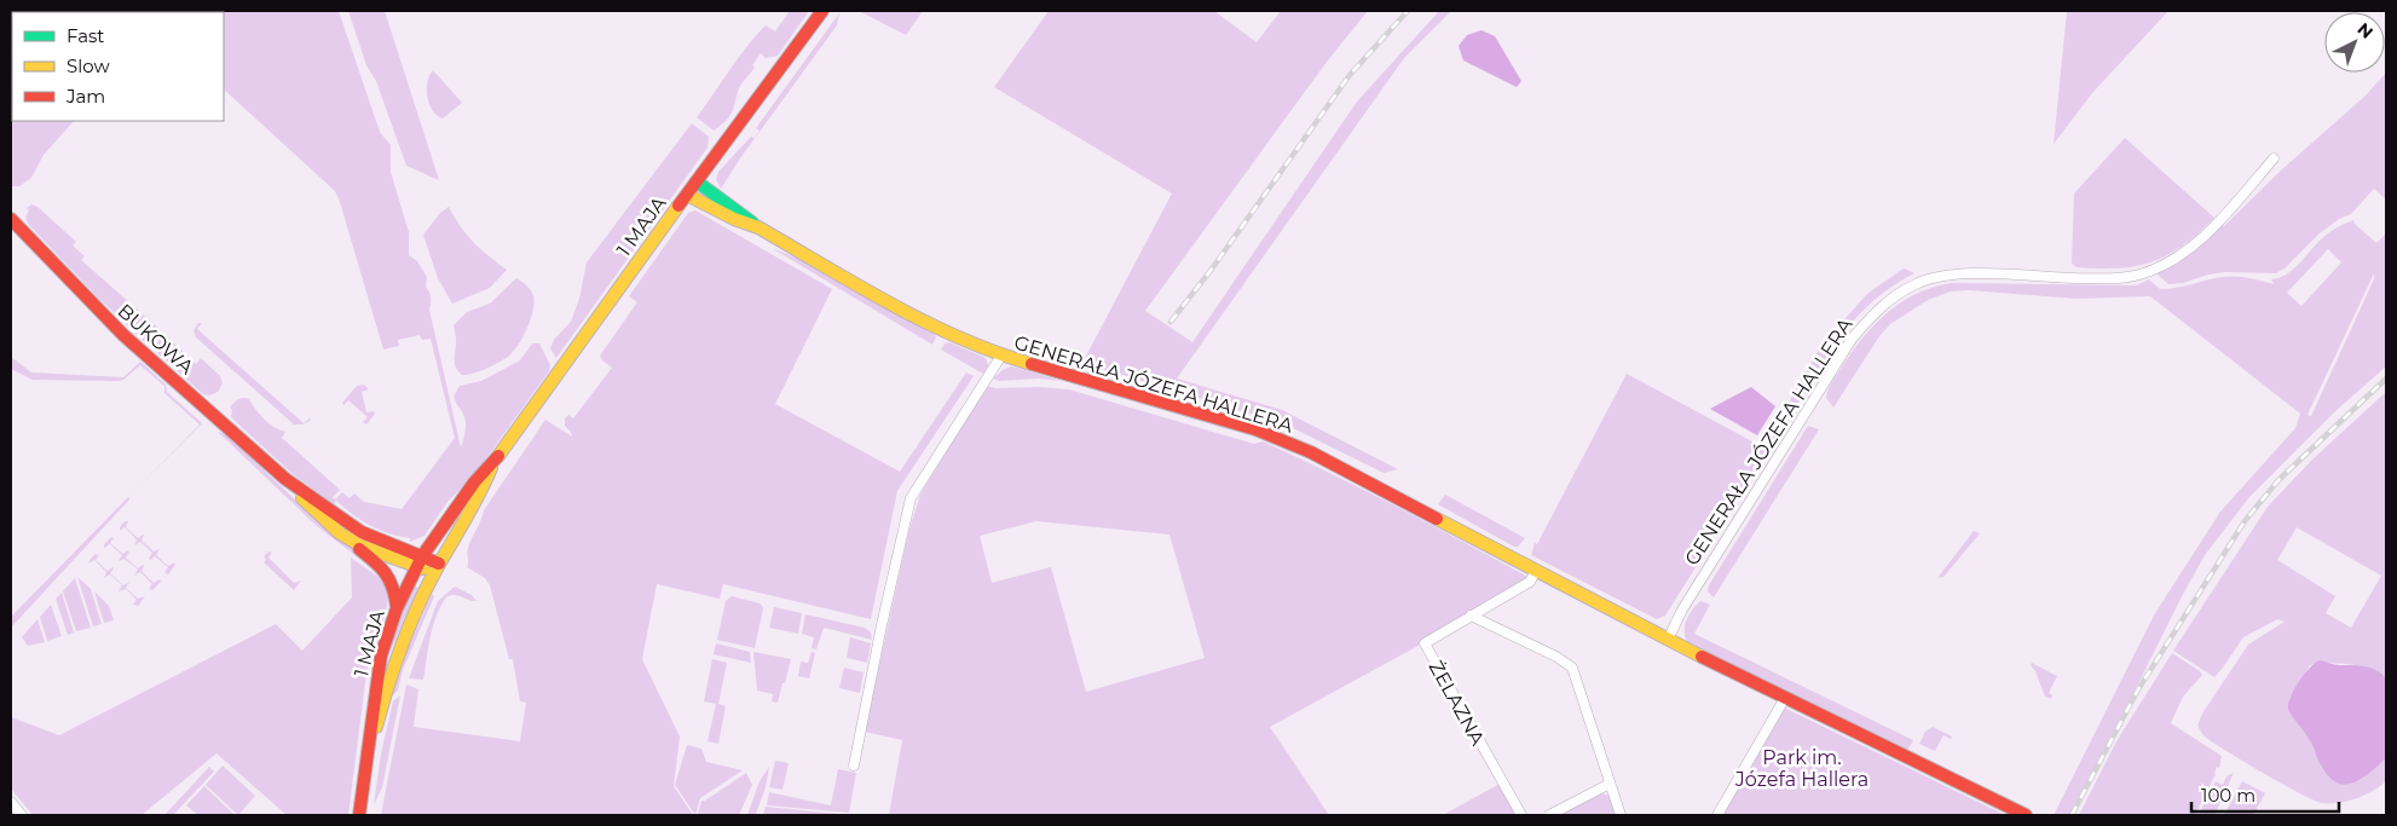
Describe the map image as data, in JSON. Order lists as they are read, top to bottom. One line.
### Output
{"streets":{"street":["1 MAJA","BUKOWA","GENERAŁA JÓZEFA HALLERA","ŻELAZNA"]},"crossings":[["1 MAJA","BUKOWA"],["1 MAJA","GENERAŁA JÓZEFA HALLERA"],["GENERAŁA JÓZEFA HALLERA","ŻELAZNA"]],"parks":["Park im. Józefa Hallera"],"legend":["Fast","Slow","Jam"],"scale_bar":"100 m","north":"top right"}
